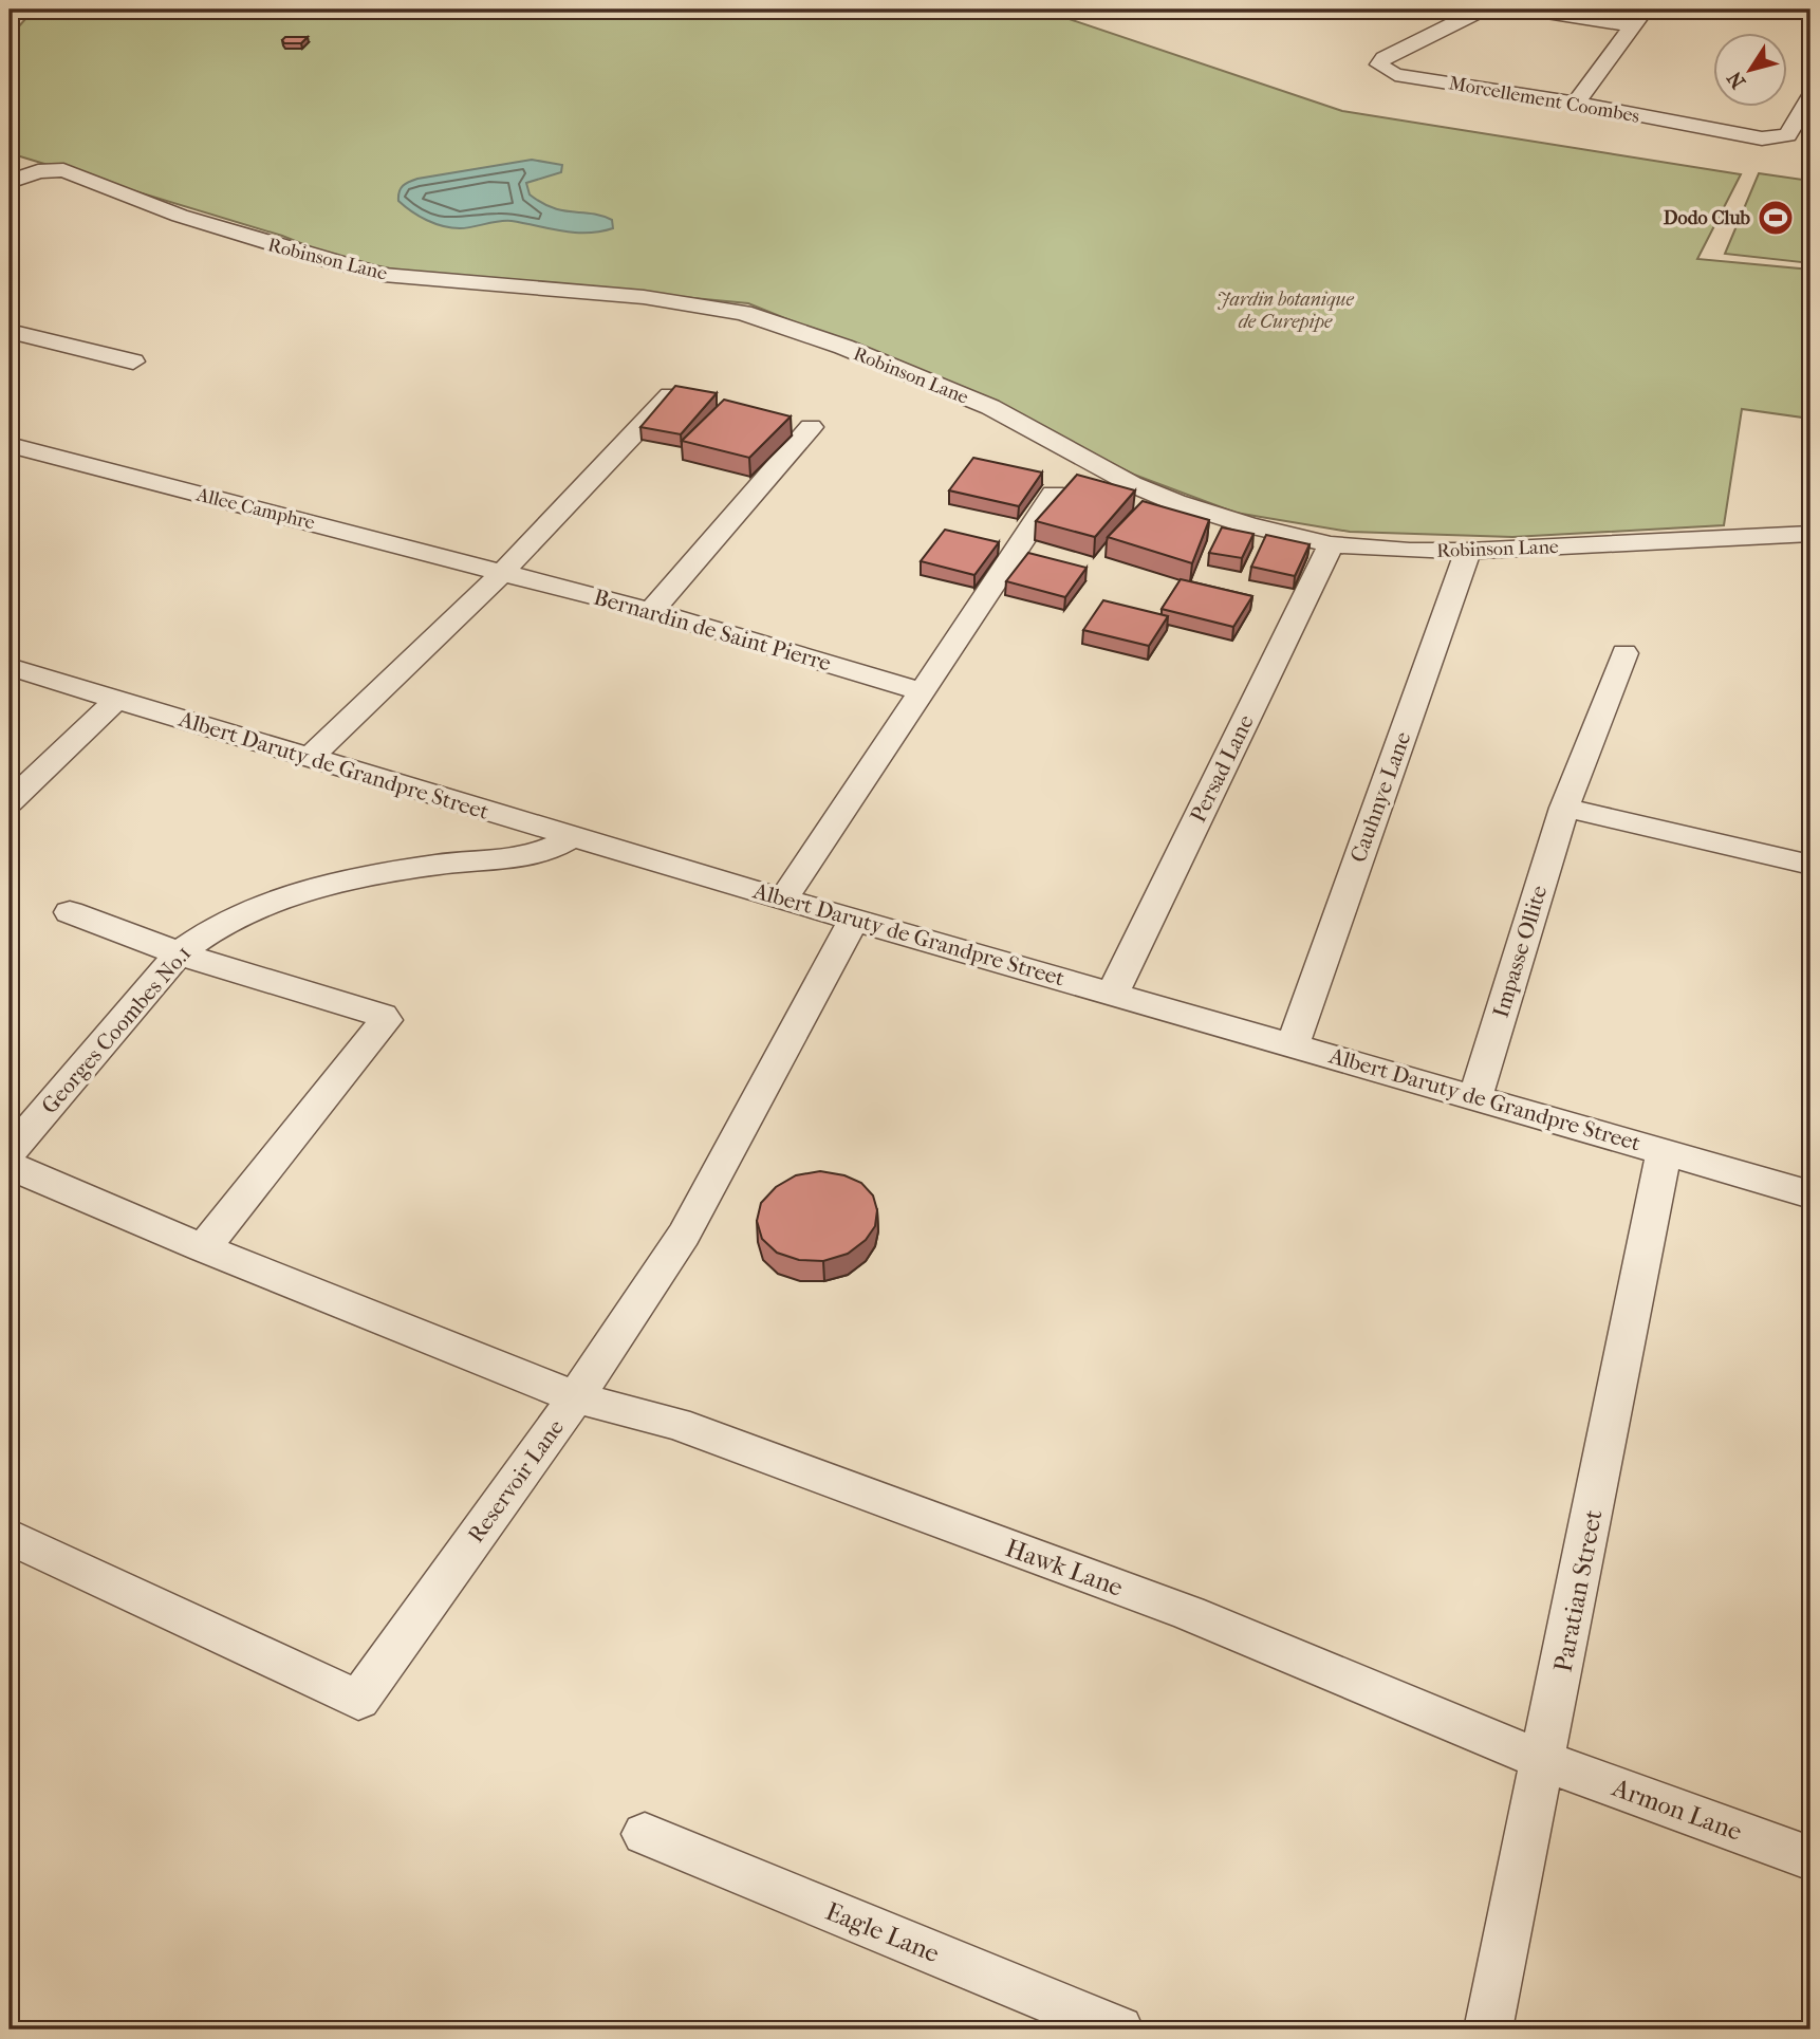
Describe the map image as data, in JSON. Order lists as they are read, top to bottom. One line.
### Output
{"streets":{"street":["Morcellement Coombes","Robinson Lane","Allee Camphre","Bernardin de Saint Pierre","Albert Daruty de Grandpre Street","Persad Lane","Cauhnye Lane","Impasse Ollite","Georges Coombes No.1","Reservoir Lane","Hawk Lane","Paratian Street","Armon Lane","Eagle Lane"]},"crossings":[["Robinson Lane","Persad Lane"],["Robinson Lane","Cauhnye Lane"],["Allee Camphre","Bernardin de Saint Pierre"],["Albert Daruty de Grandpre Street","Persad Lane"],["Albert Daruty de Grandpre Street","Cauhnye Lane"],["Albert Daruty de Grandpre Street","Impasse Ollite"],["Albert Daruty de Grandpre Street","Georges Coombes No.1"],["Albert Daruty de Grandpre Street","Reservoir Lane"],["Albert Daruty de Grandpre Street","Paratian Street"],["Reservoir Lane","Hawk Lane"],["Hawk Lane","Paratian Street"],["Hawk Lane","Armon Lane"],["Paratian Street","Armon Lane"]],"parks":["Jardin botanique de Curepipe"],"places":{"sports":["Dodo Club"]},"north":"bottom left"}
